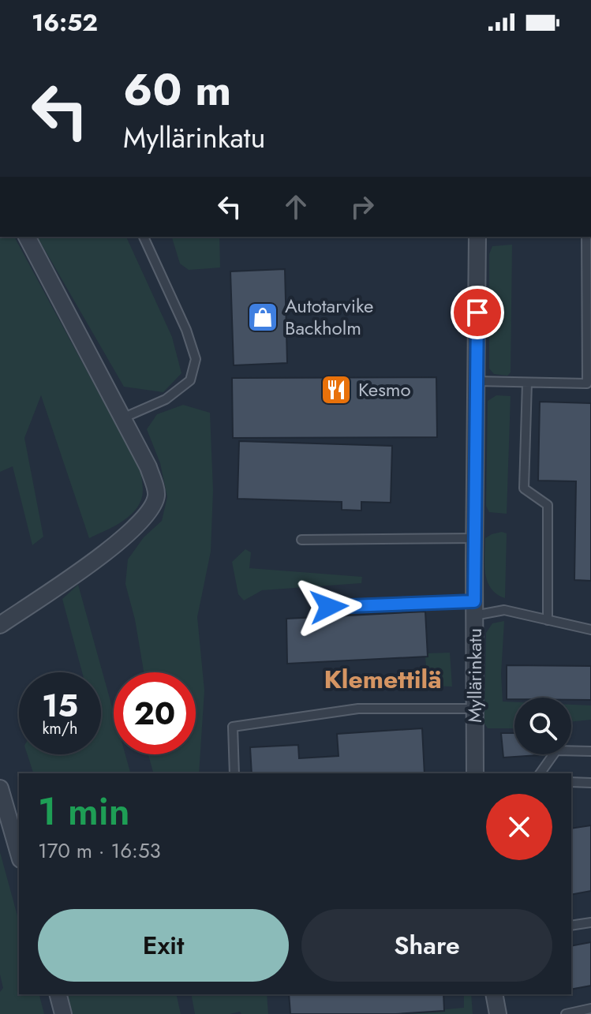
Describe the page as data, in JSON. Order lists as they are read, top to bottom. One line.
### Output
{"streets":{"street":["Myllärinkatu"]},"districts":["Klemettilä"],"places":{"shop":["Autotarvike Backholm"],"restaurant":["Kesmo"]},"page":{"status":"16:52","turn":["60 m","Myllärinkatu"],"speed":"15 km/h","limit":"20","heading":["1 min","170 m · 16:53"],"buttons":["Exit","Share"]}}
